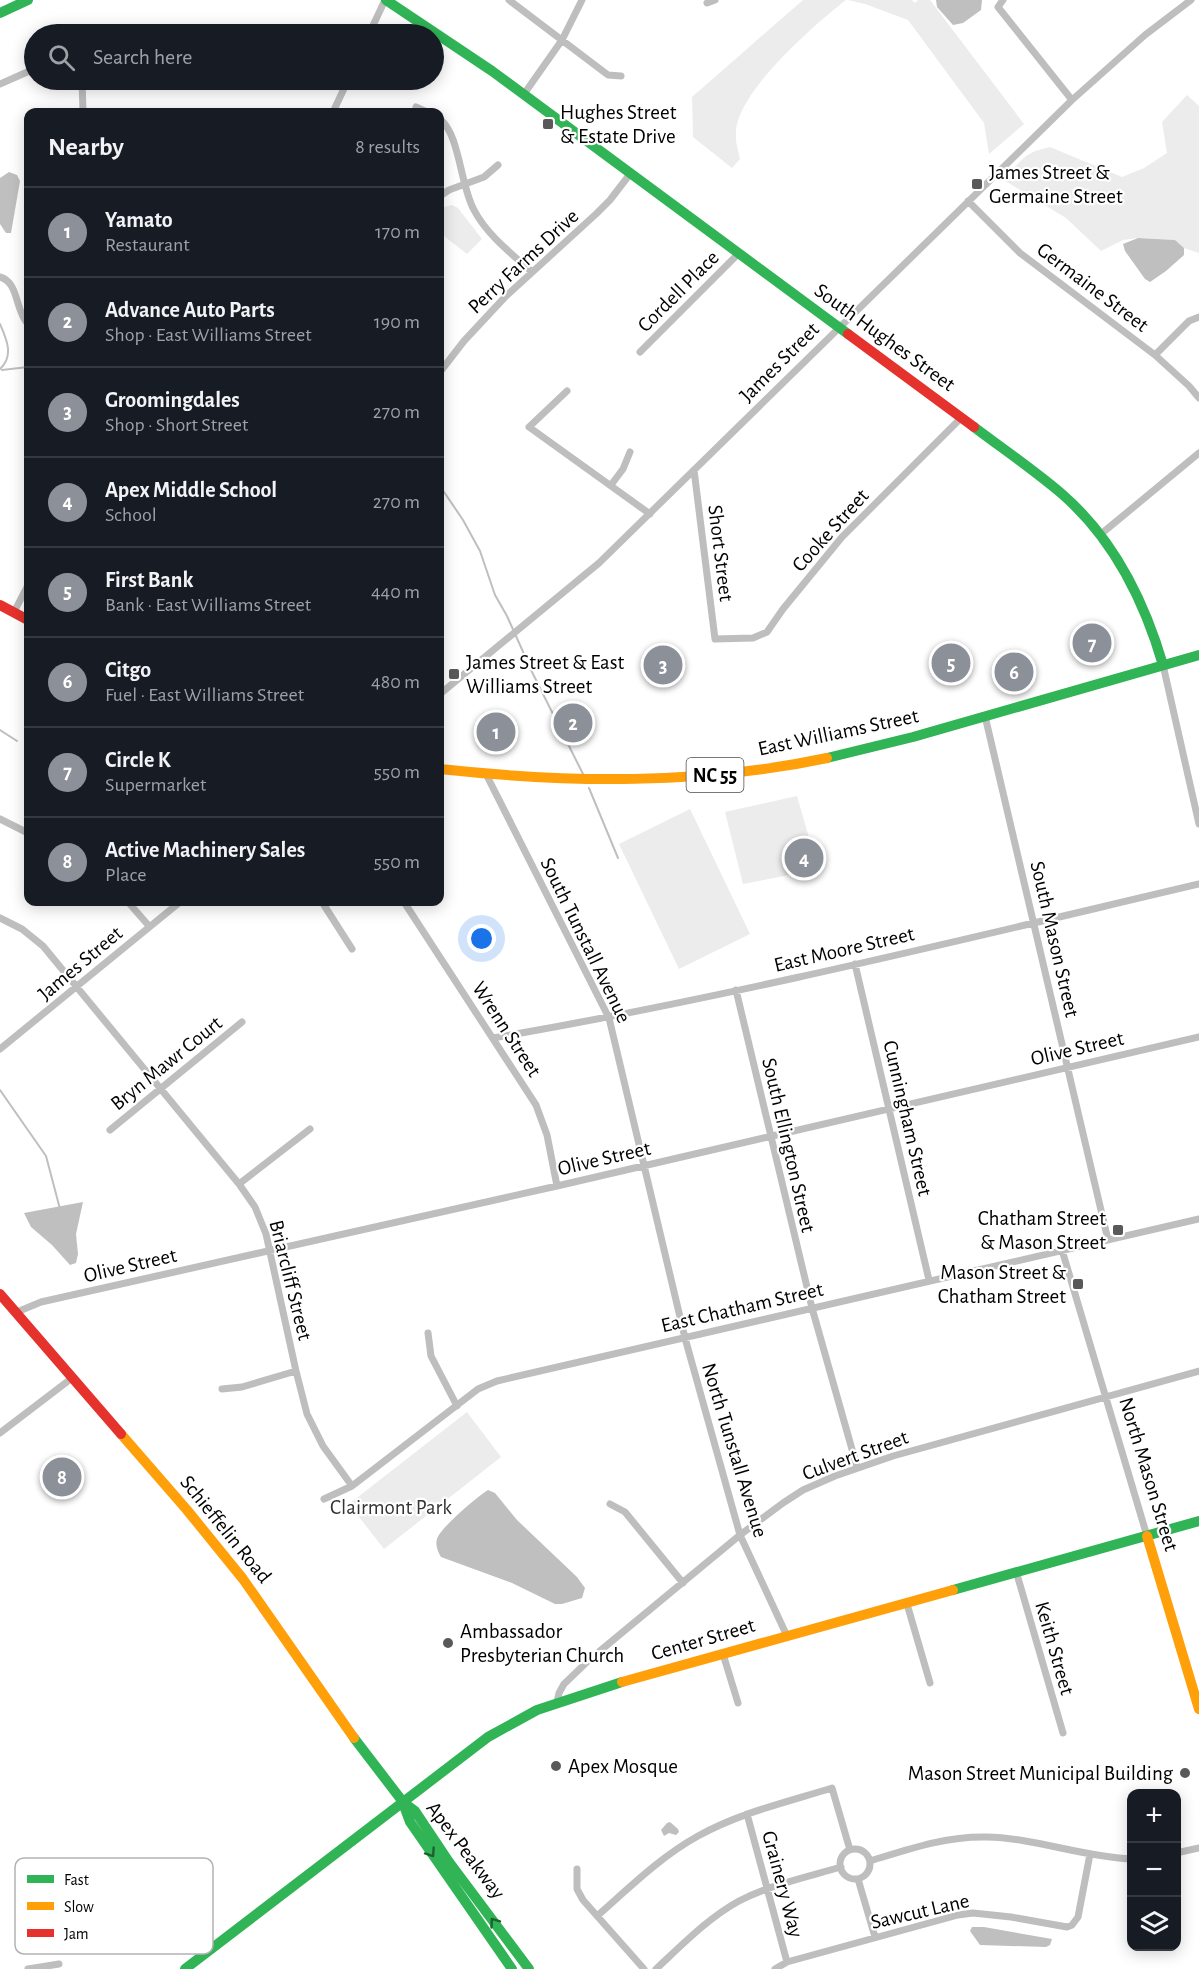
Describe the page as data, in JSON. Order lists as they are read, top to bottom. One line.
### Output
{"streets":{"main road":["South Hughes Street","East Williams Street","NC 55","North Mason Street","Schieffelin Road","Center Street","Apex Peakway"],"street":["Perry Farms Drive","Germaine Street","Cordell Place","James Street","Cooke Street","Short Street","South Mason Street","South Tunstall Avenue","East Moore Street","Wrenn Street","Olive Street","Bryn Mawr Court","Cunningham Street","South Ellington Street","Briarcliff Street","East Chatham Street","North Tunstall Avenue","Culvert Street","Keith Street","Grainery Way","Sawcut Lane"]},"crossings":[["Perry Farms Drive","South Hughes Street"],["Germaine Street","James Street"],["Cordell Place","South Hughes Street"],["South Hughes Street","James Street"],["South Hughes Street","Cooke Street"],["South Hughes Street","East Williams Street"],["James Street","Short Street"],["James Street","Briarcliff Street"],["Cooke Street","Short Street"],["East Williams Street","South Mason Street"],["East Williams Street","South Tunstall Avenue"],["South Mason Street","East Moore Street"],["South Mason Street","Olive Street"],["South Mason Street","East Chatham Street"],["South Tunstall Avenue","East Moore Street"],["South Tunstall Avenue","Olive Street"],["South Tunstall Avenue","East Chatham Street"],["South Tunstall Avenue","North Tunstall Avenue"],["East Moore Street","Wrenn Street"],["East Moore Street","Cunningham Street"],["East Moore Street","South Ellington Street"],["Wrenn Street","Olive Street"],["Olive Street","Cunningham Street"],["Olive Street","South Ellington Street"],["Olive Street","Briarcliff Street"],["Olive Street","Schieffelin Road"],["Bryn Mawr Court","Briarcliff Street"],["Cunningham Street","East Chatham Street"],["South Ellington Street","East Chatham Street"],["South Ellington Street","Culvert Street"],["Briarcliff Street","East Chatham Street"],["East Chatham Street","North Tunstall Avenue"],["East Chatham Street","North Mason Street"],["North Tunstall Avenue","Culvert Street"],["North Tunstall Avenue","Center Street"],["Culvert Street","North Mason Street"],["Culvert Street","Center Street"],["North Mason Street","Center Street"],["Schieffelin Road","Center Street"],["Schieffelin Road","Apex Peakway"],["Center Street","Keith Street"],["Center Street","Apex Peakway"],["Grainery Way","Sawcut Lane"]],"parks":["Clairmont Park"],"places":{"transit":["Hughes Street & Estate Drive","James Street & Germaine Street","James Street & East Williams Street","Chatham Street & Mason Street","Mason Street & Chatham Street"],"other":["Ambassador Presbyterian Church","Apex Mosque","Mason Street Municipal Building"]},"legend":["Fast","Slow","Jam"],"page":{"search":"Search here","heading":["Nearby","8 results"],"list":[{"mark":"1","name":"Yamato","note":"Restaurant","value":"170 m"},{"mark":"2","name":"Advance Auto Parts","note":"Shop · East Williams Street","value":"190 m"},{"mark":"3","name":"Groomingdales","note":"Shop · Short Street","value":"270 m"},{"mark":"4","name":"Apex Middle School","note":"School","value":"270 m"},{"mark":"5","name":"First Bank","note":"Bank · East Williams Street","value":"440 m"},{"mark":"6","name":"Citgo","note":"Fuel · East Williams Street","value":"480 m"},{"mark":"7","name":"Circle K","note":"Supermarket","value":"550 m"},{"mark":"8","name":"Active Machinery Sales","note":"Place","value":"550 m"}],"pins":["7","5","3","6","2","1","4","8"],"map_buttons":["+","−"]}}
